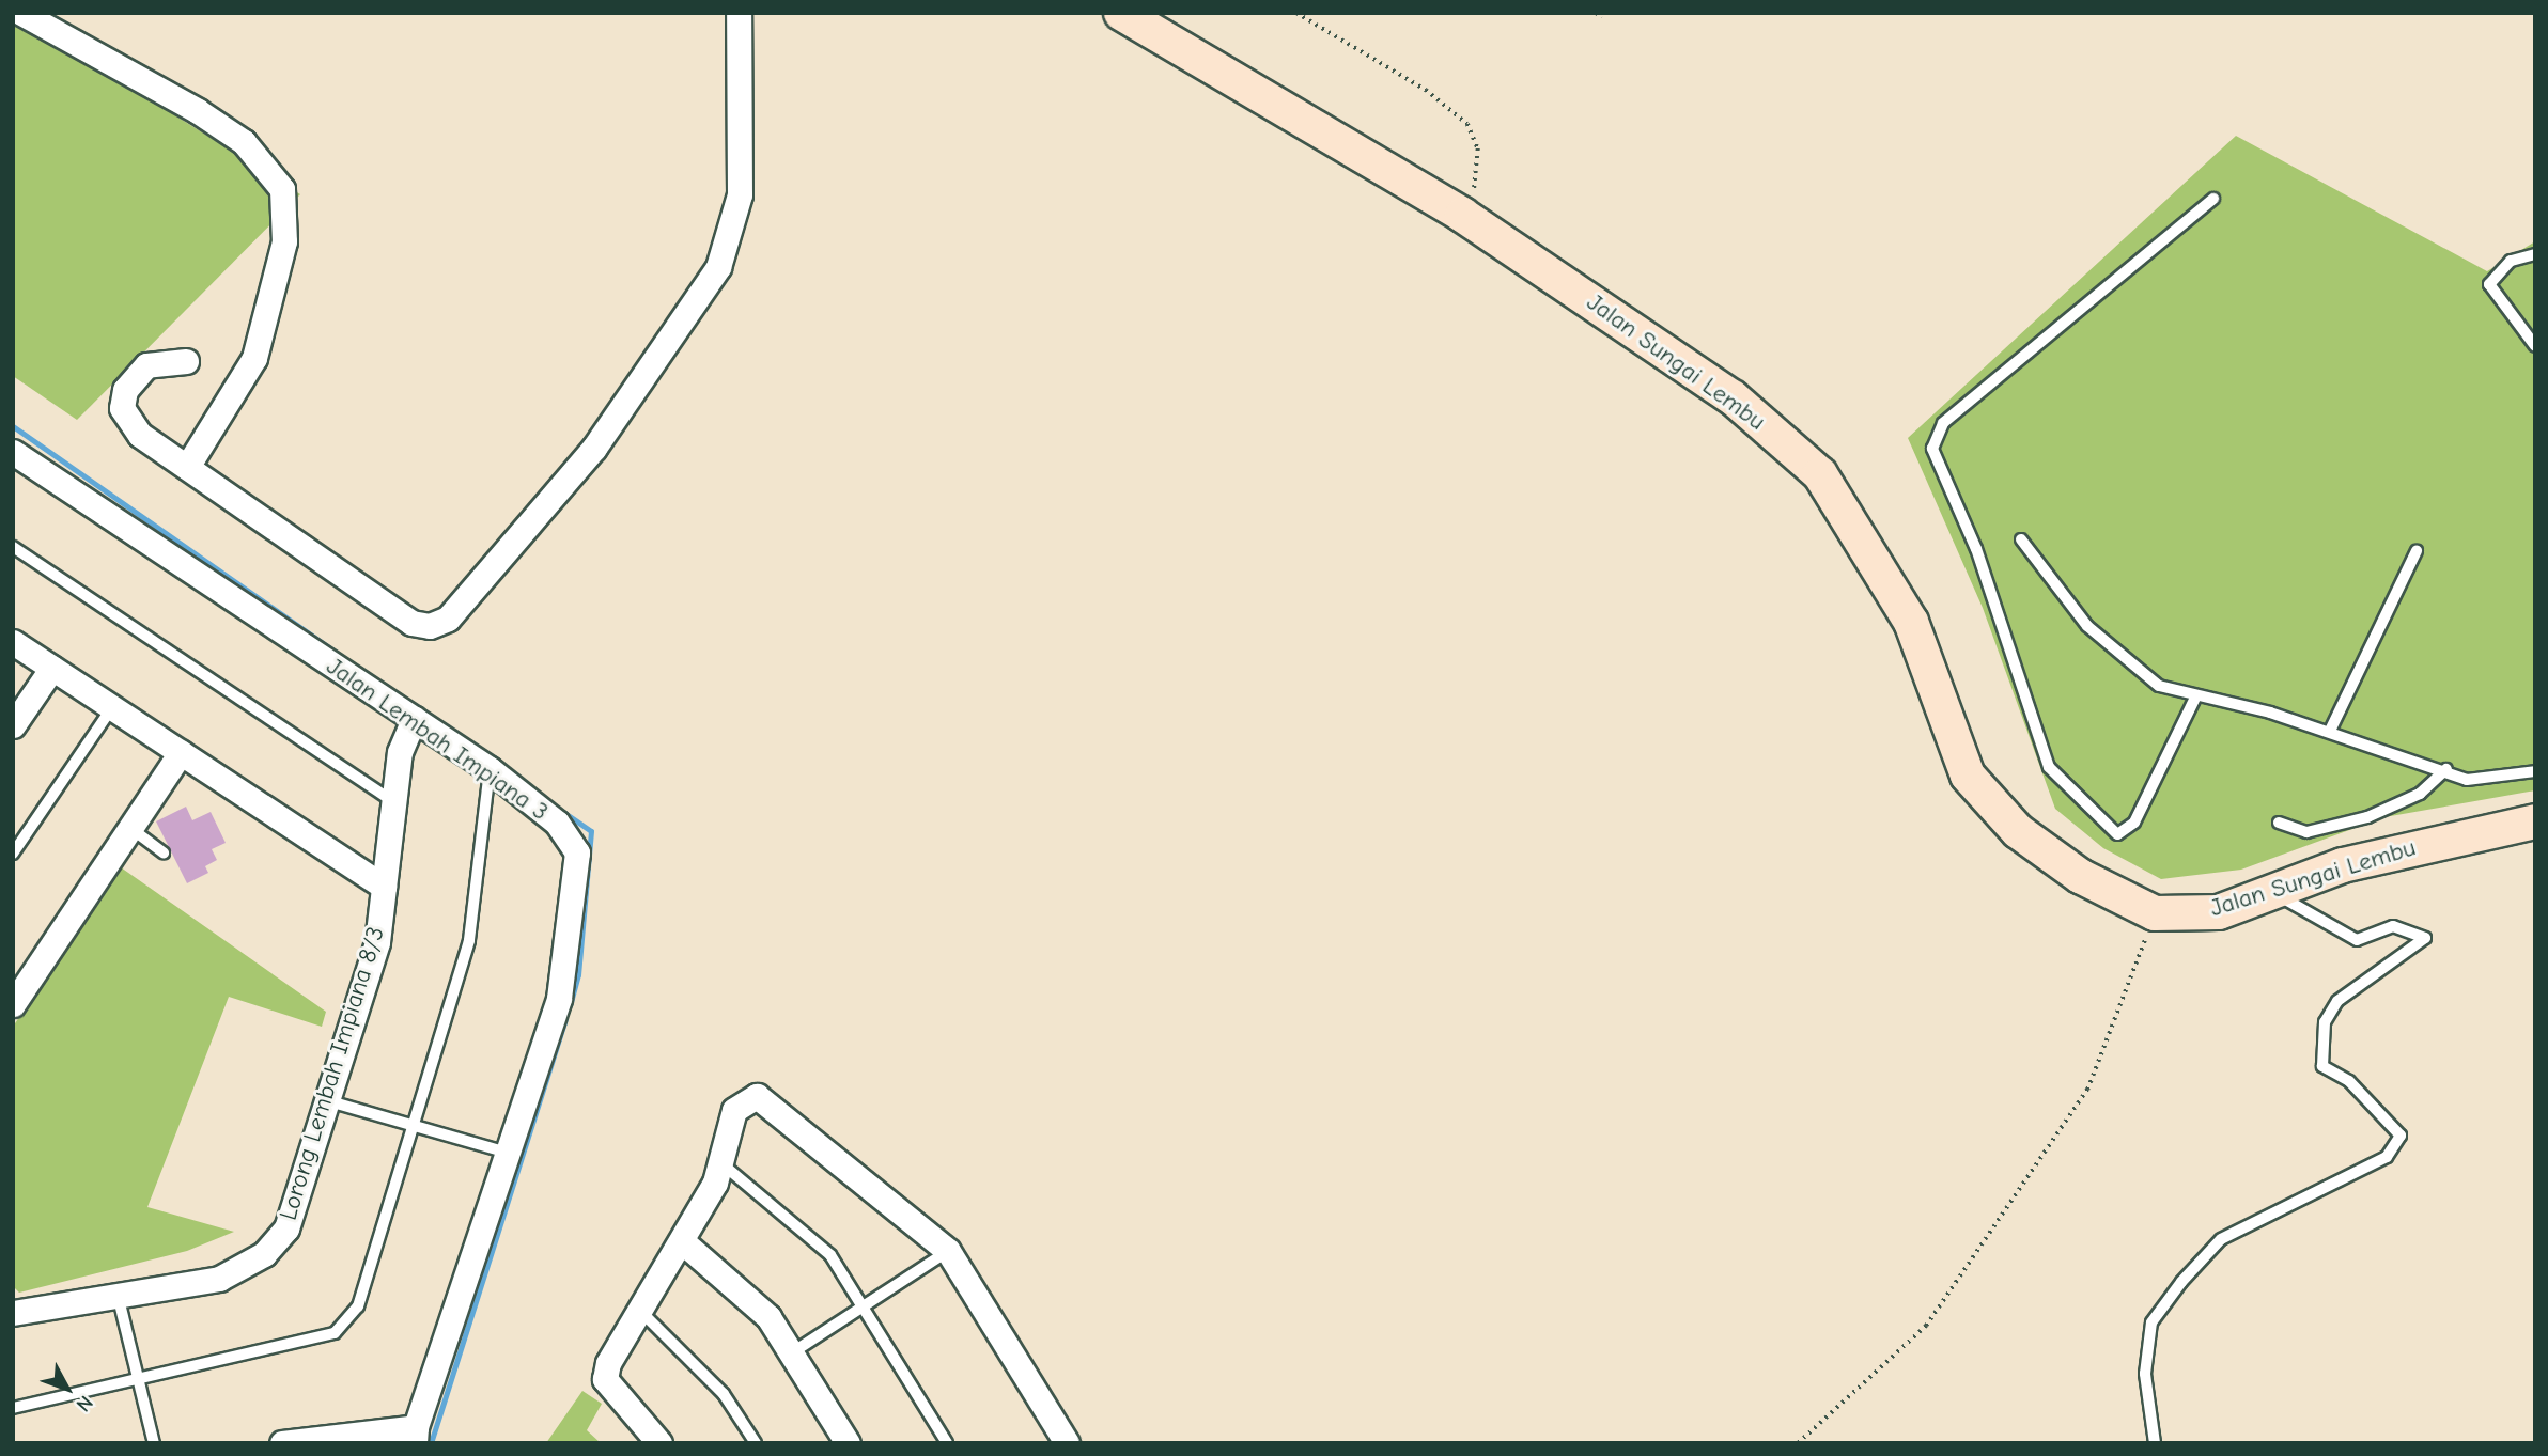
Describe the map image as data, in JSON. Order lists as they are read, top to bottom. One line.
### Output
{"streets":{"main road":["Jalan Sungai Lembu"],"street":["Jalan Lembah Impiana 3","Lorong Lembah Impiana 8/3"]},"crossings":[["Jalan Lembah Impiana 3","Lorong Lembah Impiana 8/3"]],"north":"bottom right"}
